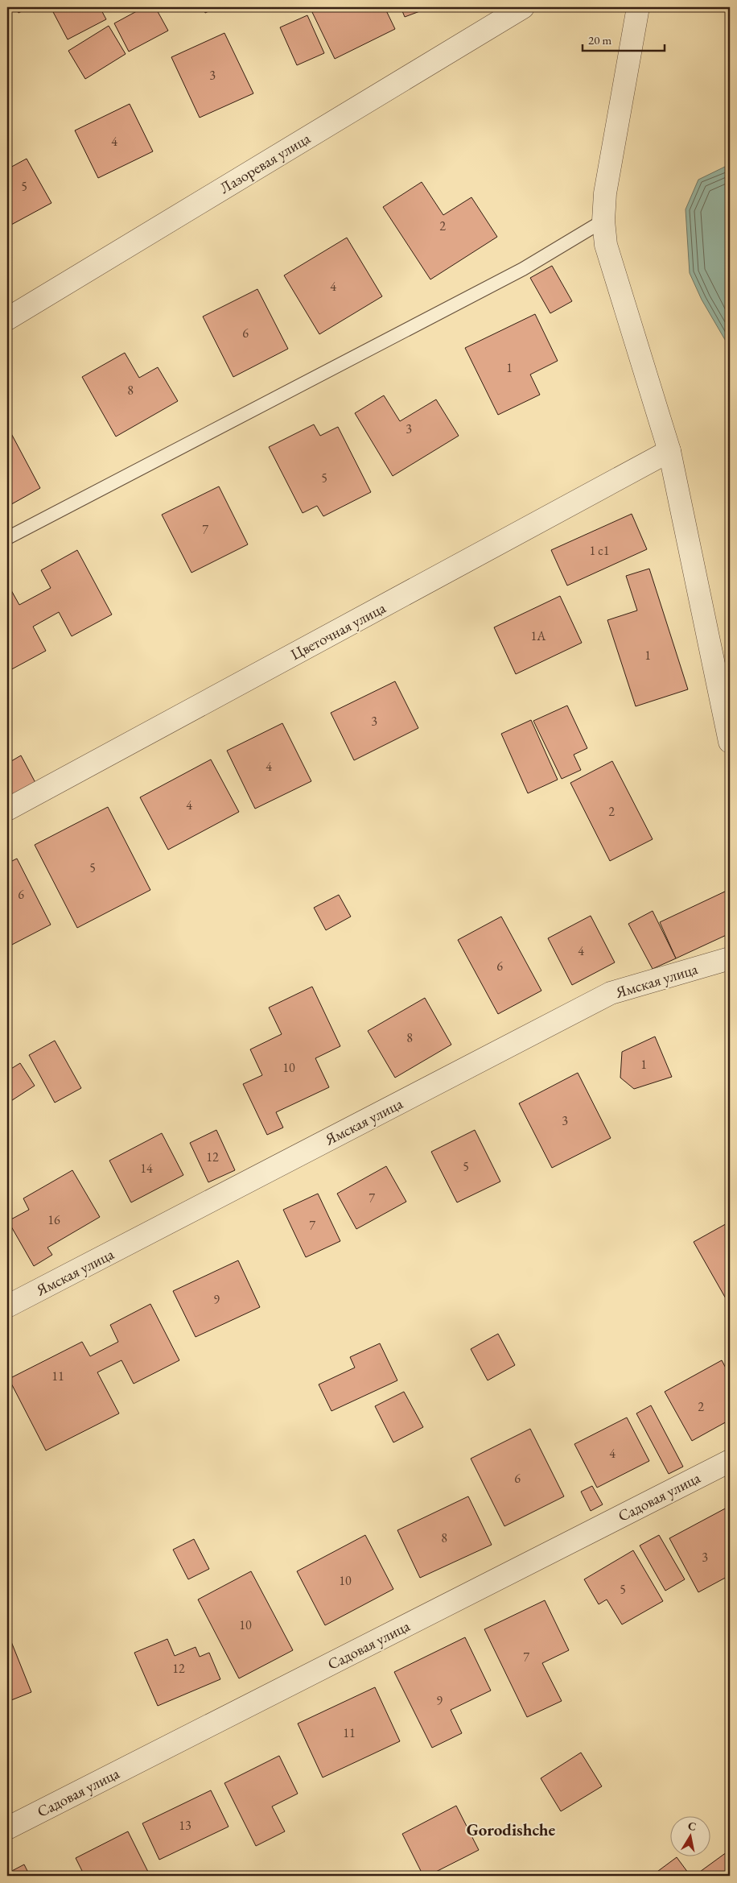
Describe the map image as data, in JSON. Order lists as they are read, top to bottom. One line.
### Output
{"streets":{"street":["Лазоревая улица","Цветочная улица","Ямская улица","Садовая улица"]},"districts":["Gorodishche"],"house_numbers":["3","4","5","2","4","6","1","8","3","5","7","1 с1","1А","1","3","4","4","2","5","6","4","6","8","1","10","3","12","5","14","7","16","7","9","11","2","4","6","8","3","10","5","10","7","12","9","11","13"],"scale_bar":"20 m","north":"top"}
